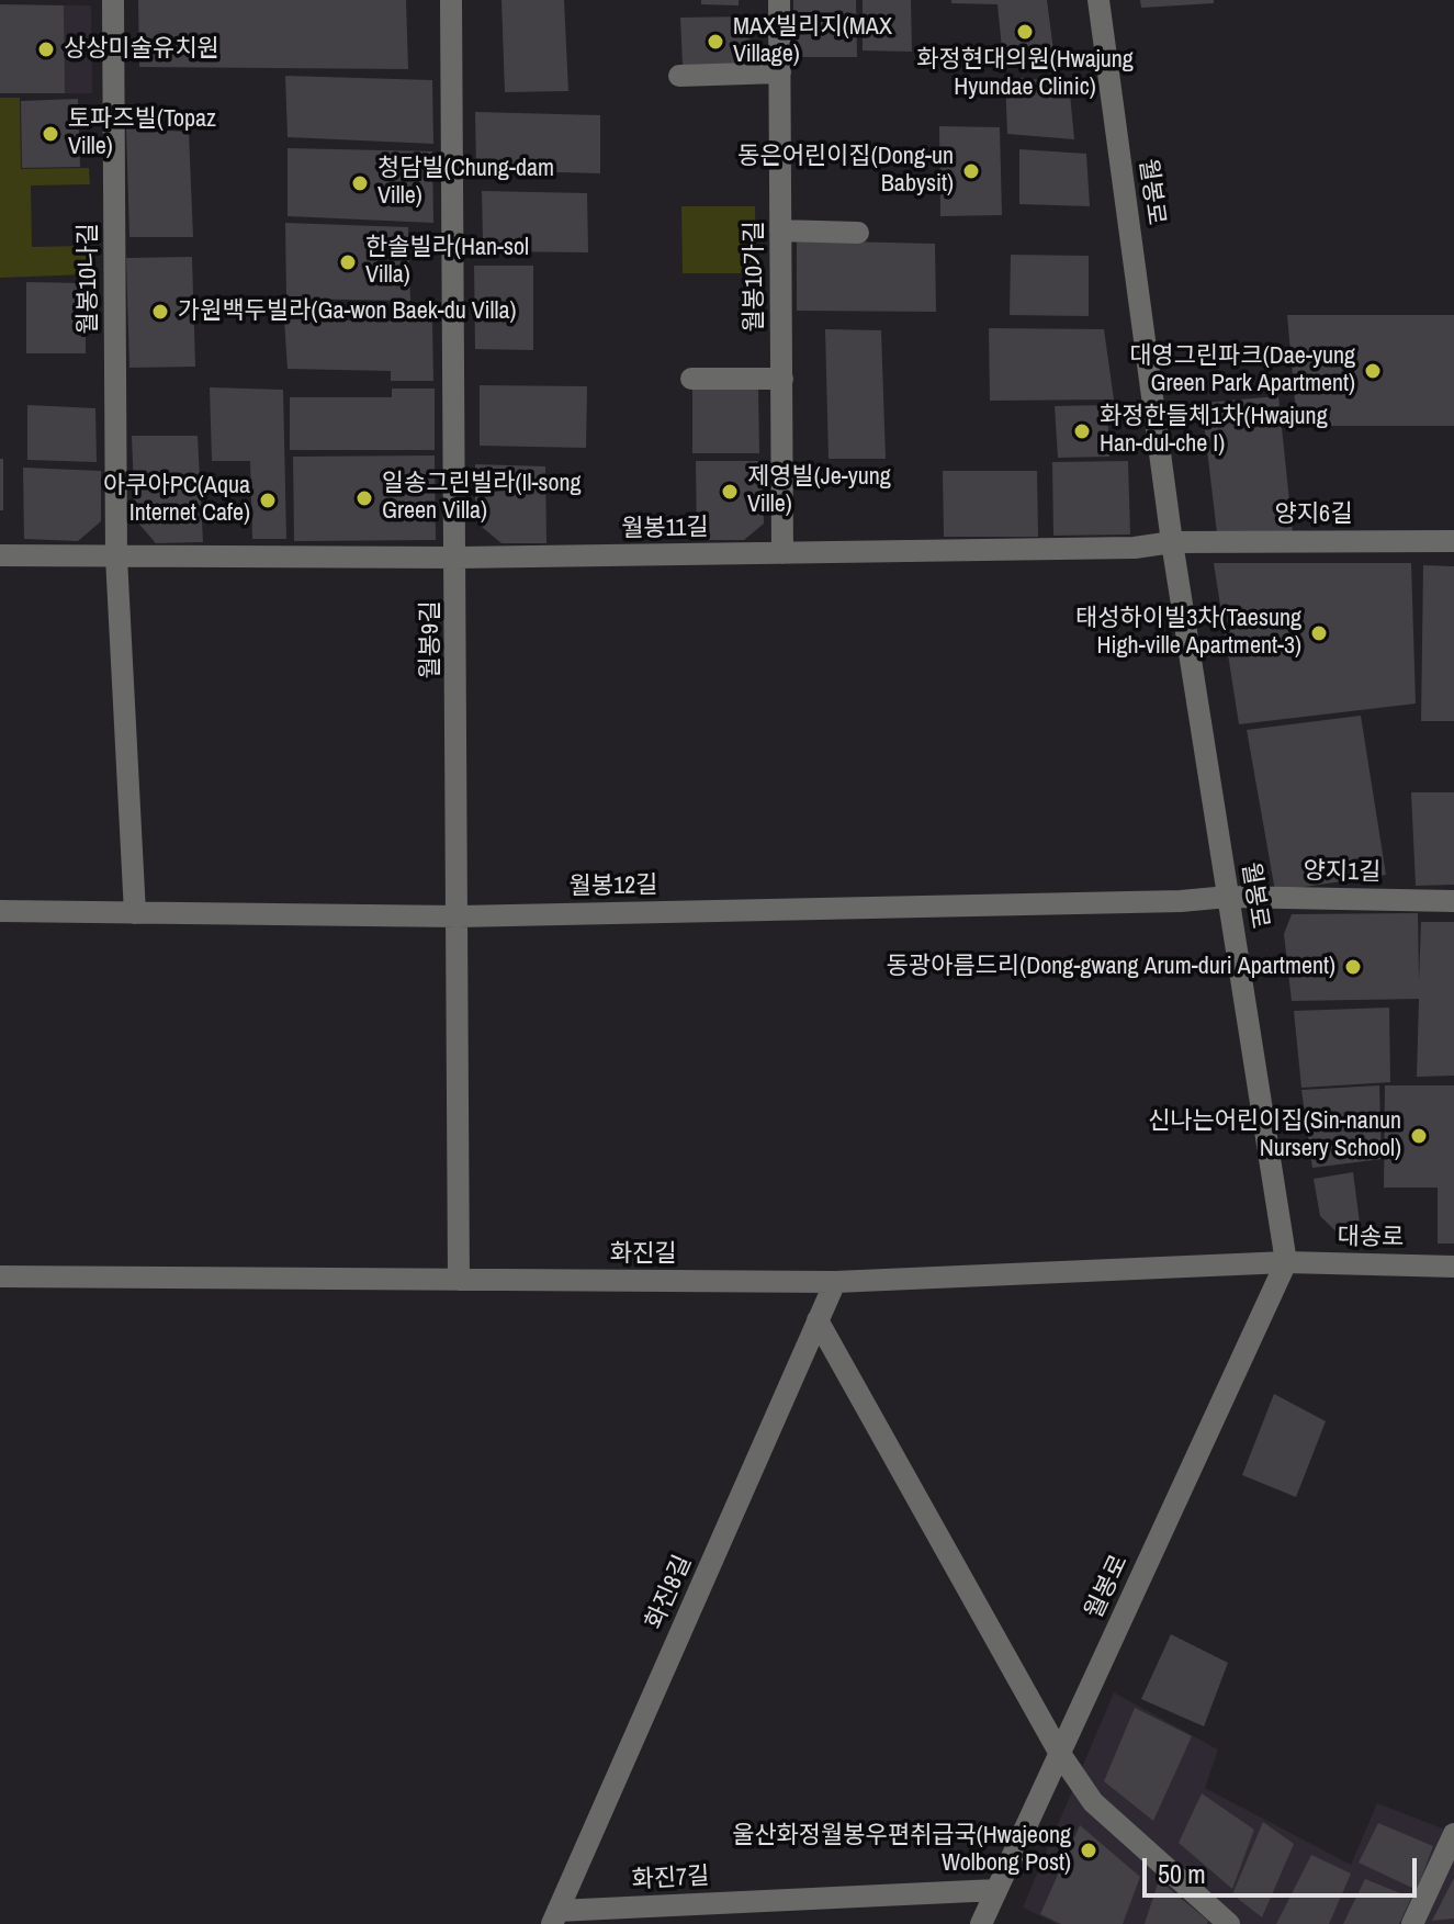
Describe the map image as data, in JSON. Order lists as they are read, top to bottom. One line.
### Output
{"streets":{"street":["월봉로","월봉10가길","월봉10나길","양지6길","월봉11길","월봉9길","양지1길","월봉12길","대송로","화진길","화진8길","화진7길"]},"crossings":[["월봉로","양지6길"],["월봉로","월봉11길"],["월봉로","양지1길"],["월봉로","월봉12길"],["월봉로","대송로"],["월봉로","화진길"],["월봉로","화진7길"],["월봉10가길","월봉11길"],["월봉10나길","월봉11길"],["월봉10나길","월봉12길"],["양지6길","월봉11길"],["월봉11길","월봉9길"],["월봉9길","월봉12길"],["월봉9길","화진길"],["양지1길","월봉12길"],["대송로","화진길"],["화진길","화진8길"],["화진8길","화진7길"]],"places":["화정현대의원(Hwajung Hyundae Clinic)","MAX빌리지(MAX Village)","상상미술유치원","토파즈빌(Topaz Ville)","동은어린이집(Dong-un Babysit)","청담빌(Chung-dam Ville)","한솔빌라(Han-sol Villa)","가원백두빌라(Ga-won Baek-du Villa)","대영그린파크(Dae-yung Green Park Apartment)","화정한들체1차(Hwajung Han-dul-che I)","제영빌(Je-yung Ville)","일송그린빌라(Il-song Green Villa)","아쿠아PC(Aqua Internet Cafe)","태성하이빌3차(Taesung High-ville Apartment-3)","동광아름드리(Dong-gwang Arum-duri Apartment)","신나는어린이집(Sin-nanun Nursery School)","울산화정월봉우편취급국(Hwajeong Wolbong Post)"],"scale_bar":"50 m"}
